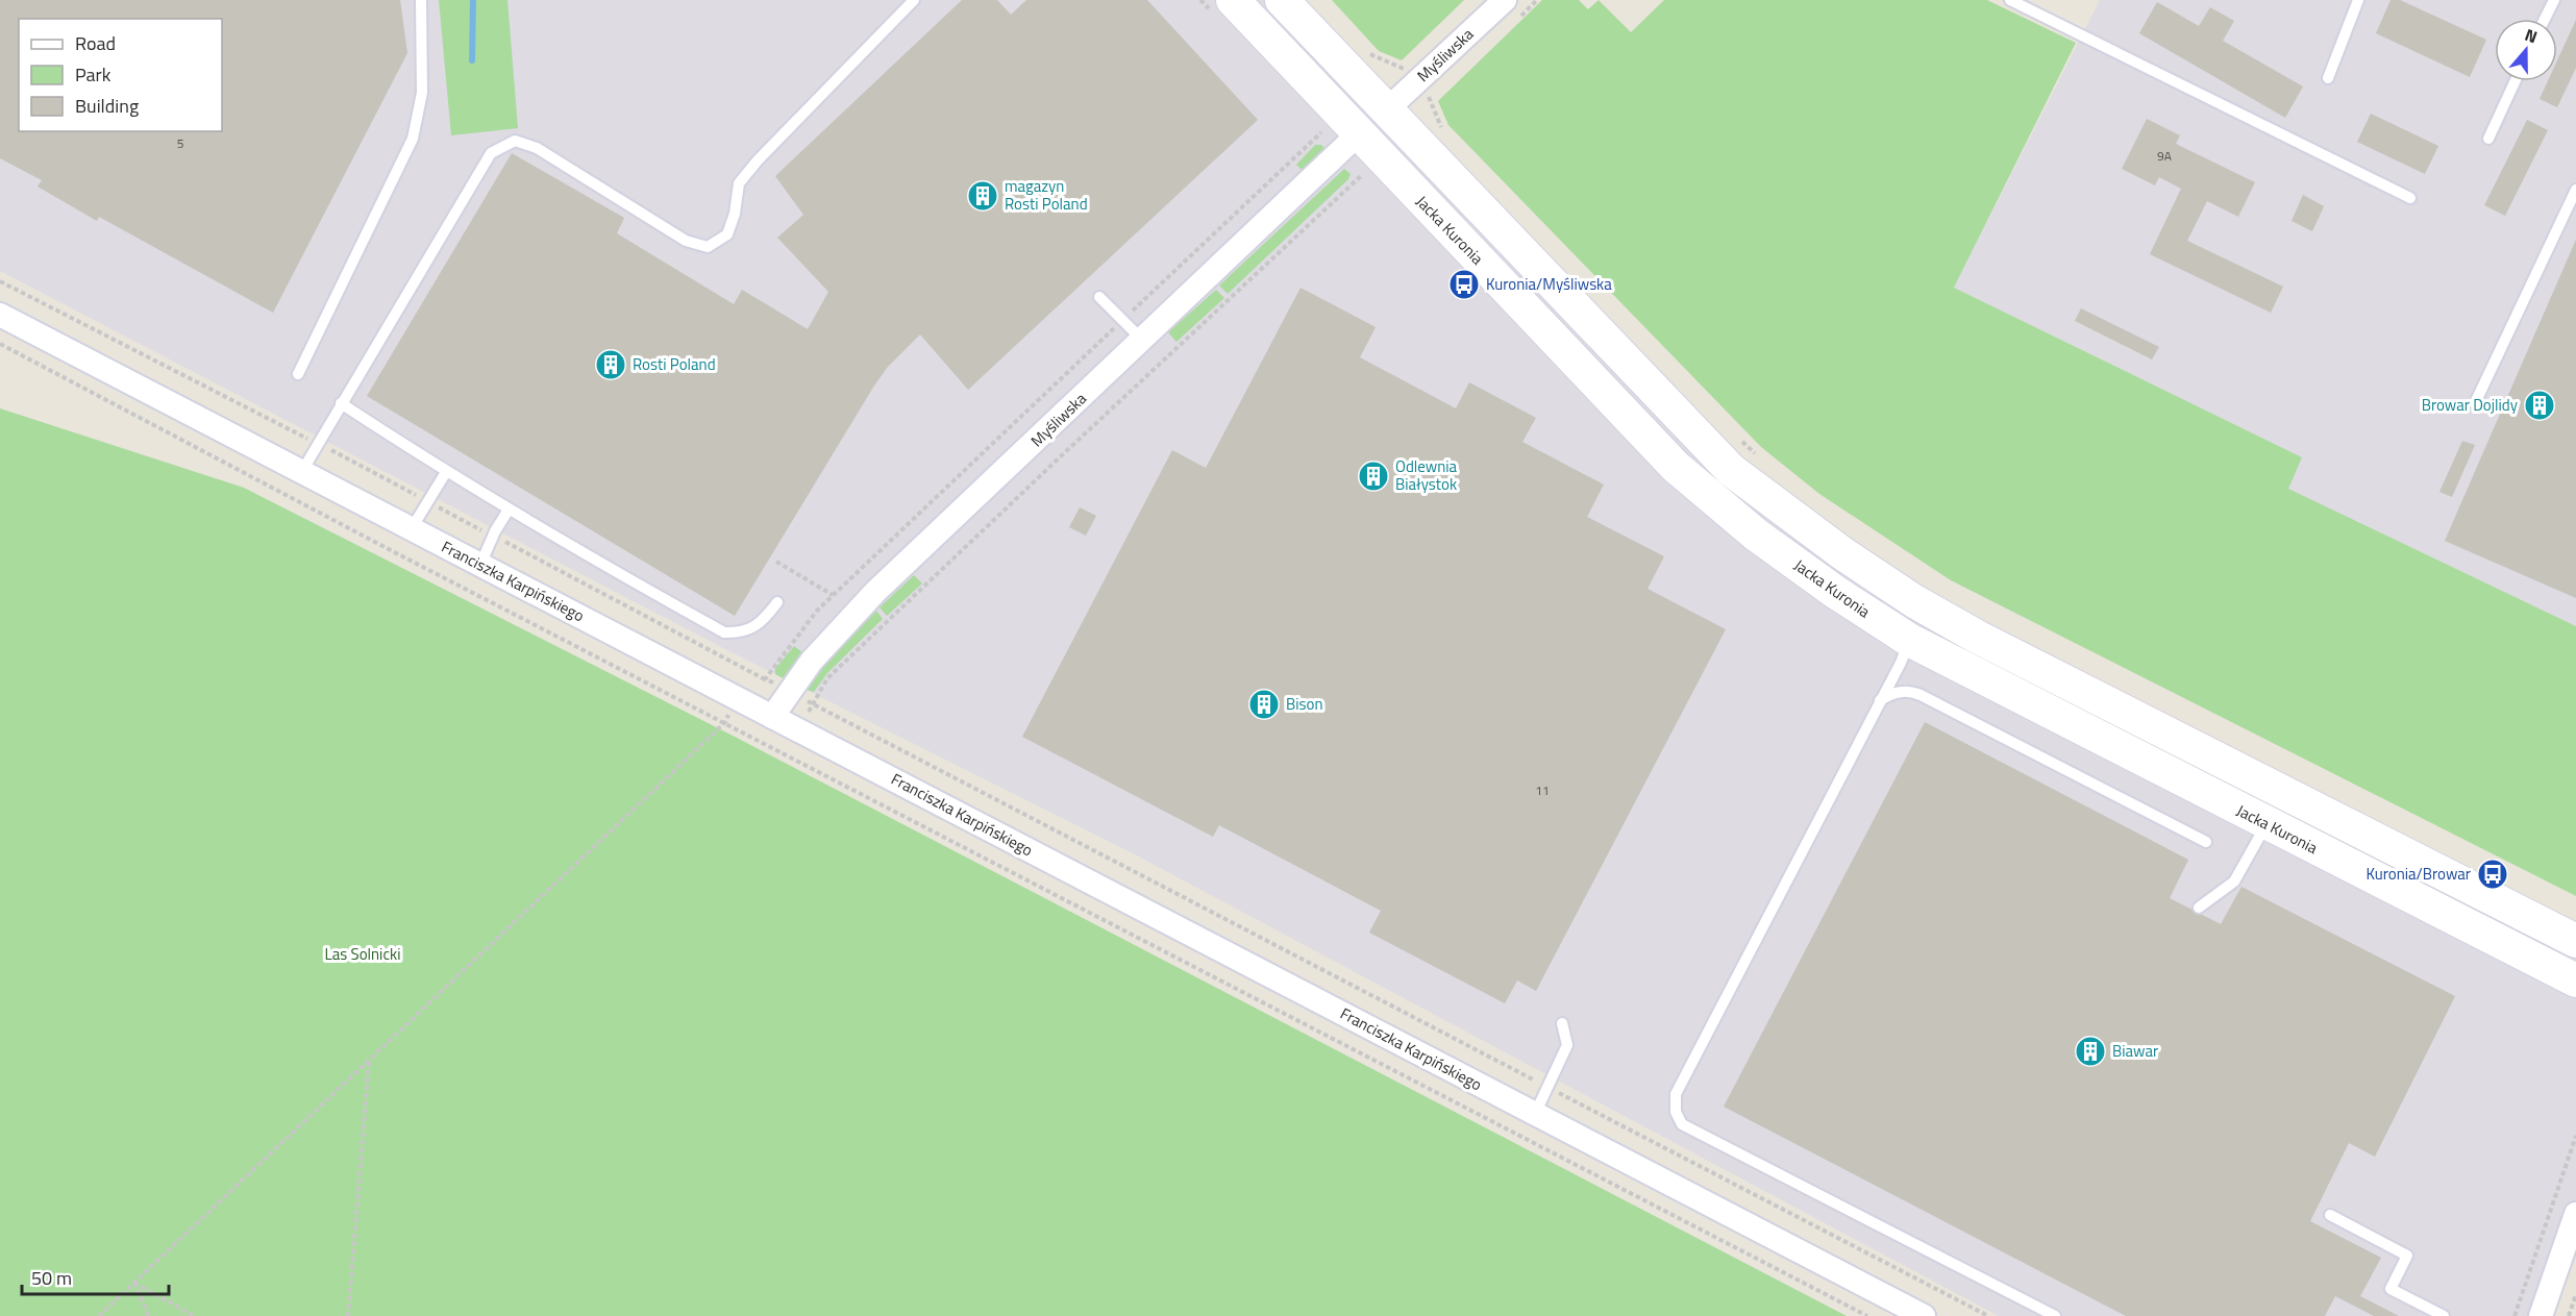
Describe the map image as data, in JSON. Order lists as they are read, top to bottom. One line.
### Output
{"streets":{"main road":["Jacka Kuronia"],"street":["Myśliwska","Franciszka Karpińskiego"]},"crossings":[["Myśliwska","Jacka Kuronia"],["Myśliwska","Franciszka Karpińskiego"]],"parks":["Las Solnicki"],"places":{"building":["magazyn Rosti Poland","Rosti Poland","Browar Dojlidy","Odlewnia Białystok","Bison","Biawar"],"bus stop":["Kuronia/Myśliwska","Kuronia/Browar"]},"house_numbers":["5","9A","11"],"legend":["Road","Park","Building"],"scale_bar":"50 m","north":"top"}
